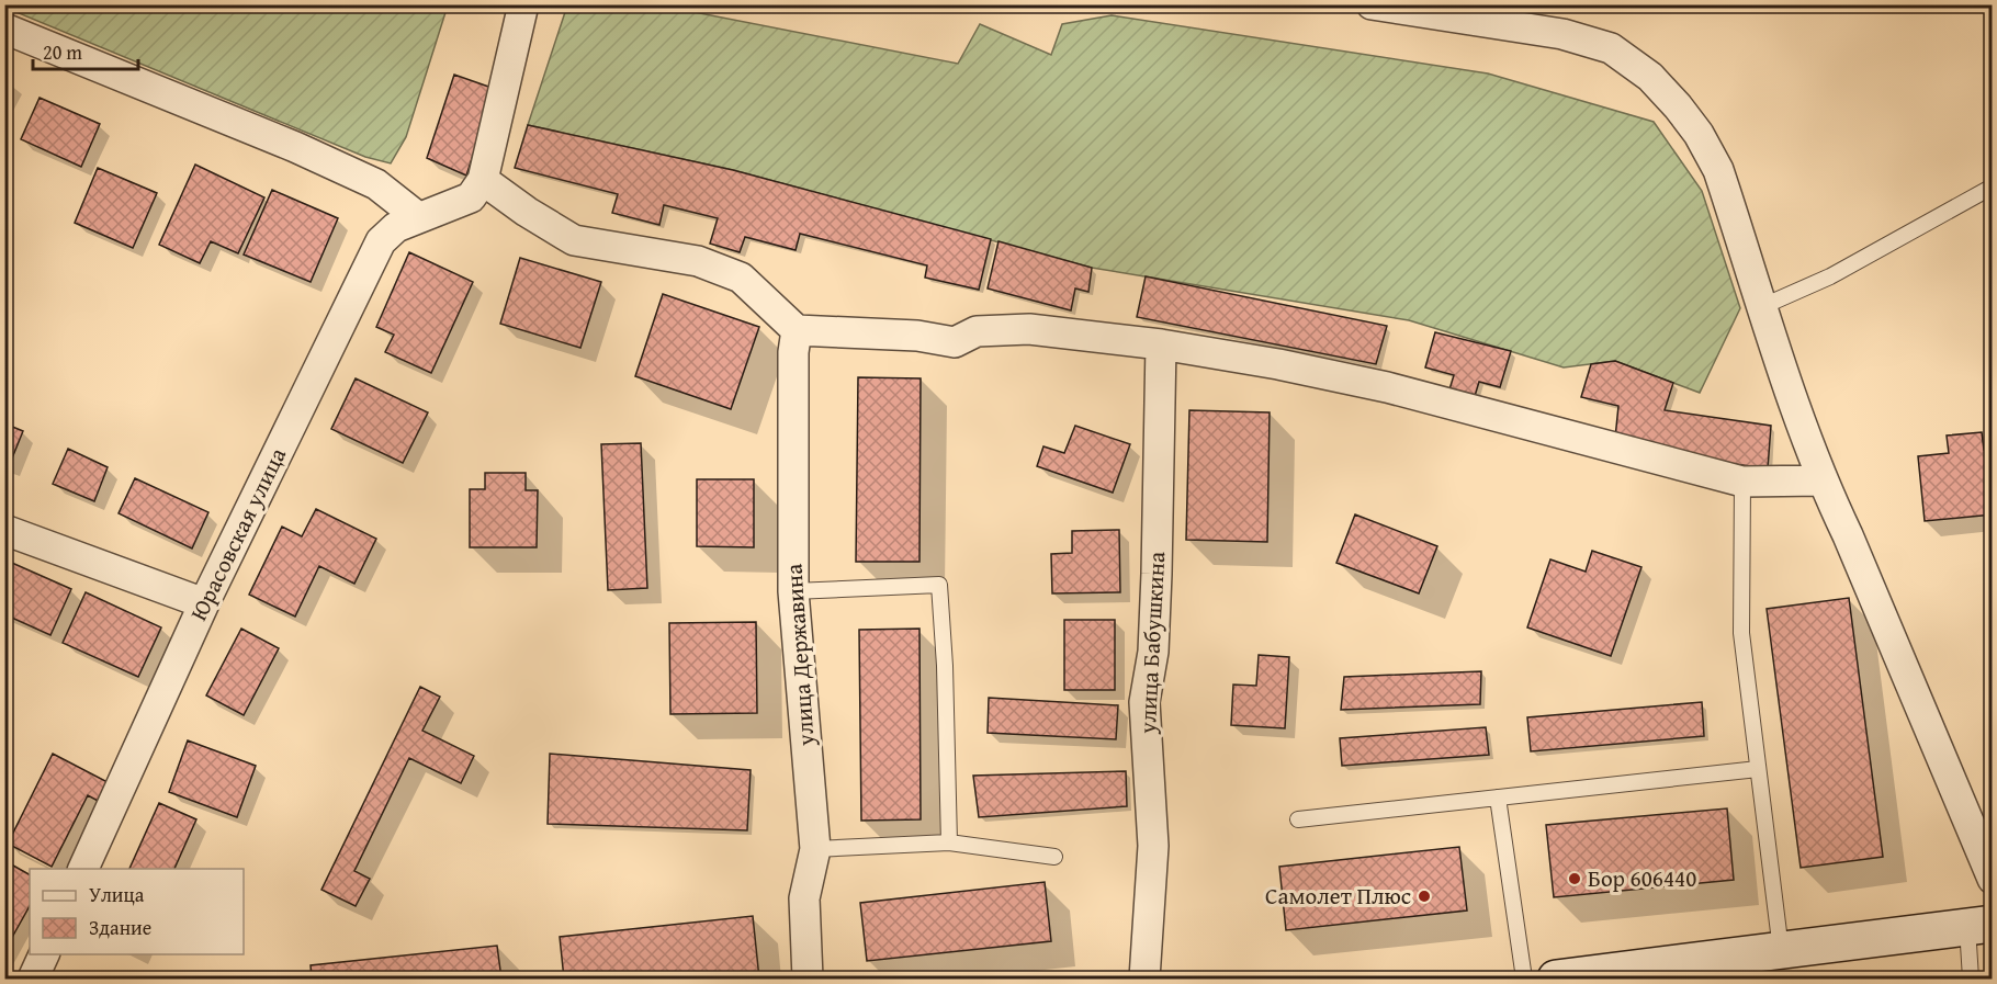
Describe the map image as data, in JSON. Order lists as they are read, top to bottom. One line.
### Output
{"streets":{"street":["Юрасовская улица","улица Бабушкина","улица Державина"]},"places":["Бор 606440","Самолет Плюс"],"legend":["Улица","Здание"],"scale_bar":"20 m"}
